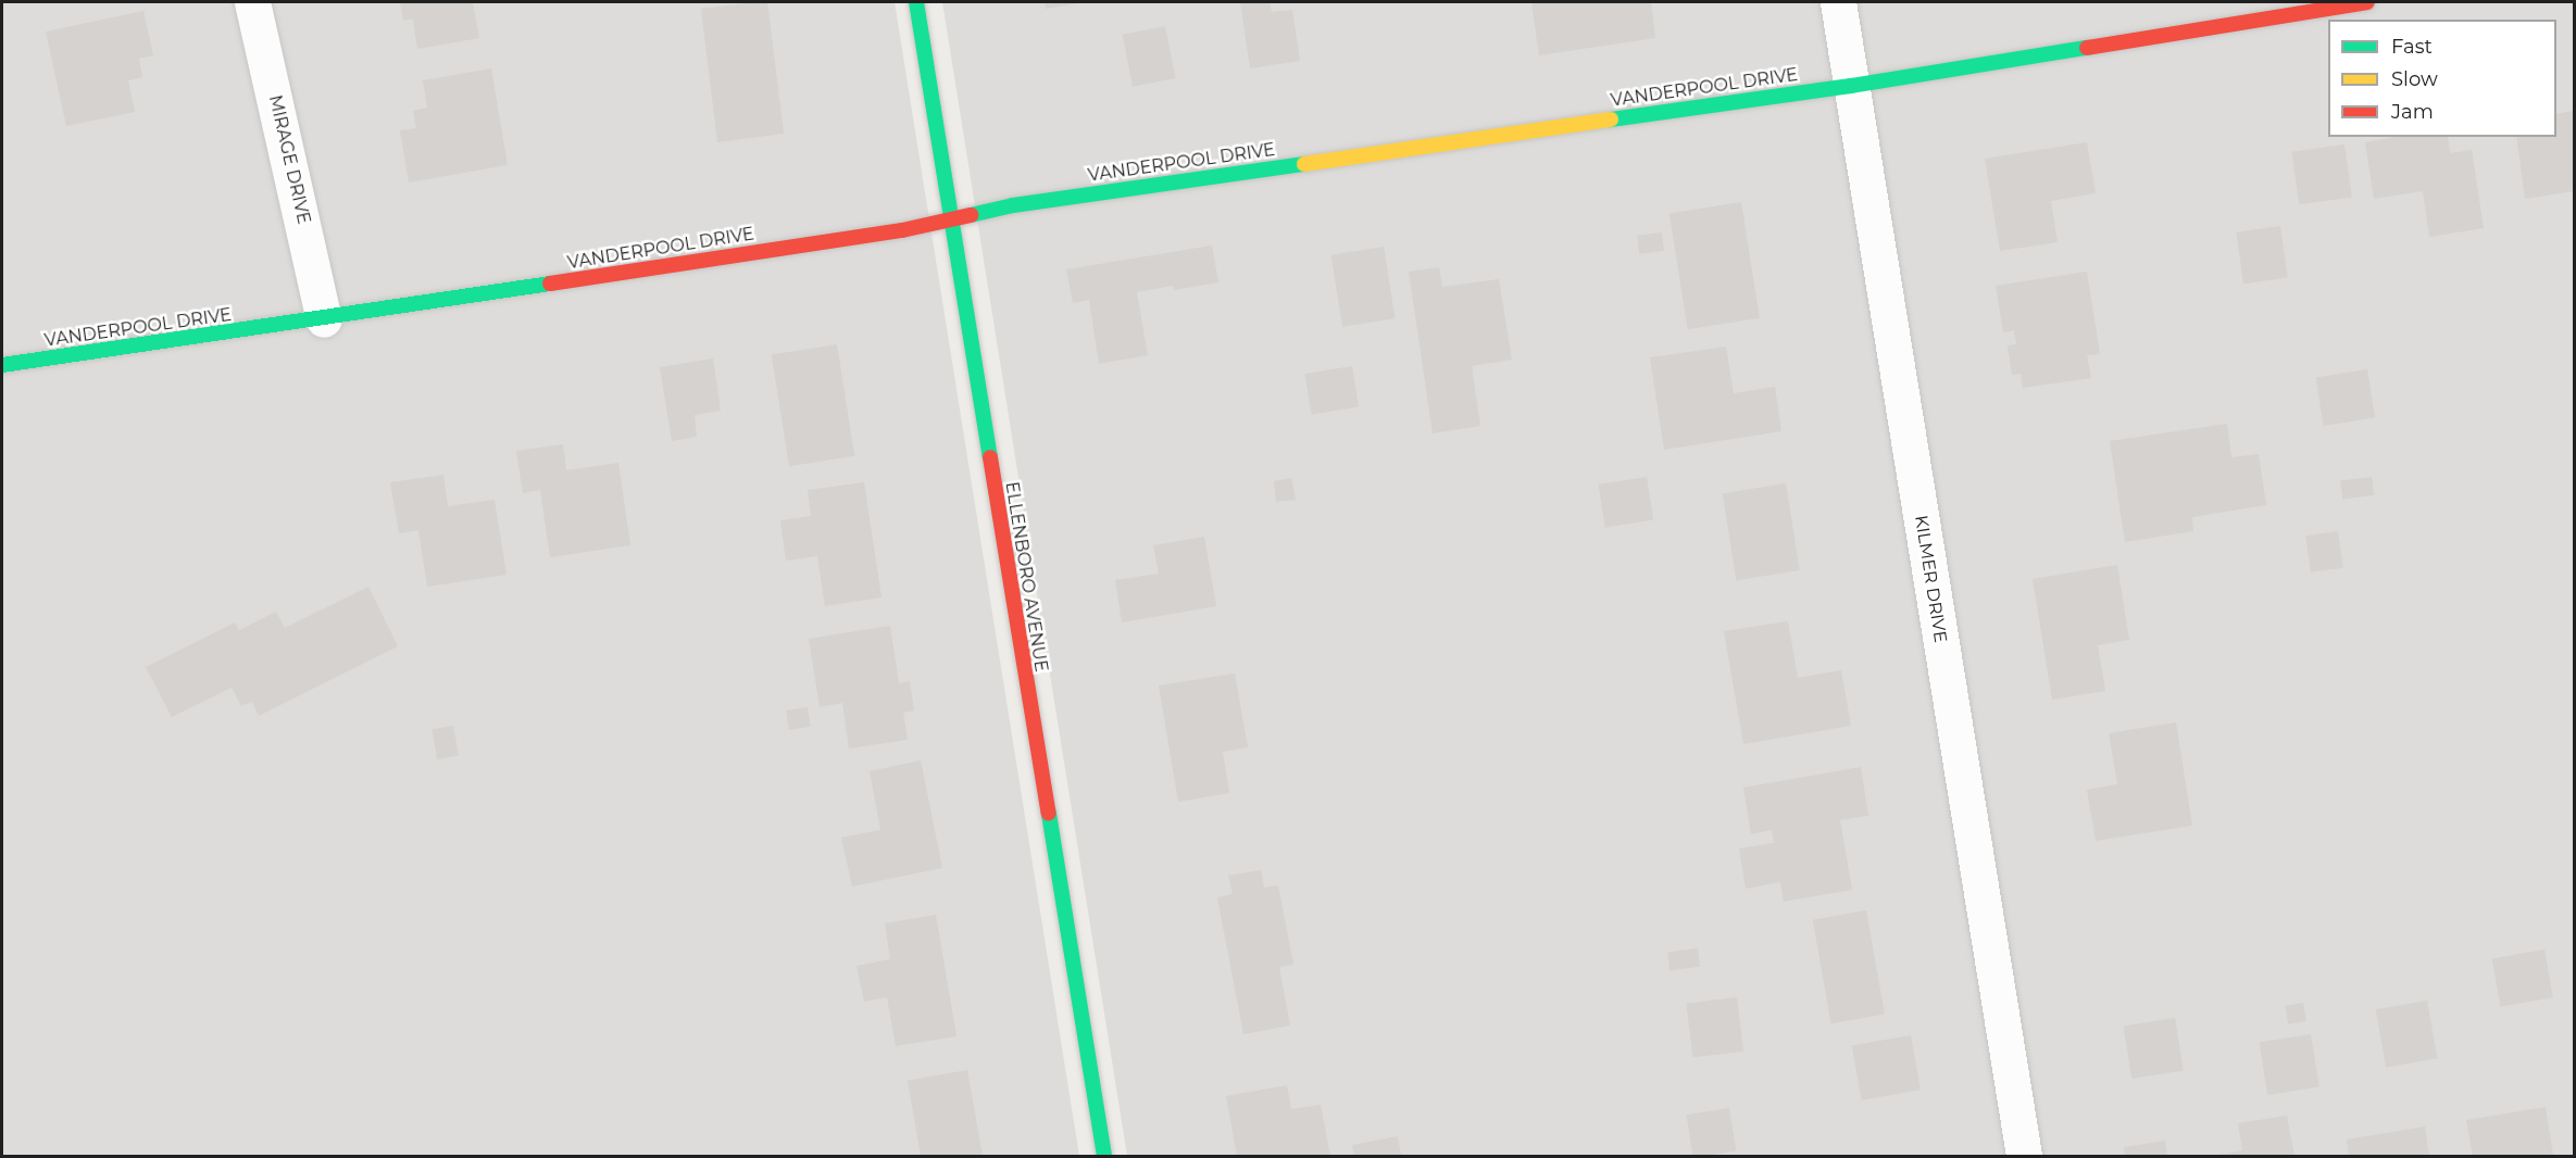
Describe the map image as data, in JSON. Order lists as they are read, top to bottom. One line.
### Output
{"streets":{"street":["VANDERPOOL DRIVE","MIRAGE DRIVE","ELLENBORO AVENUE","KILMER DRIVE"]},"crossings":[["VANDERPOOL DRIVE","MIRAGE DRIVE"],["VANDERPOOL DRIVE","ELLENBORO AVENUE"],["VANDERPOOL DRIVE","KILMER DRIVE"]],"legend":["Fast","Slow","Jam"]}
